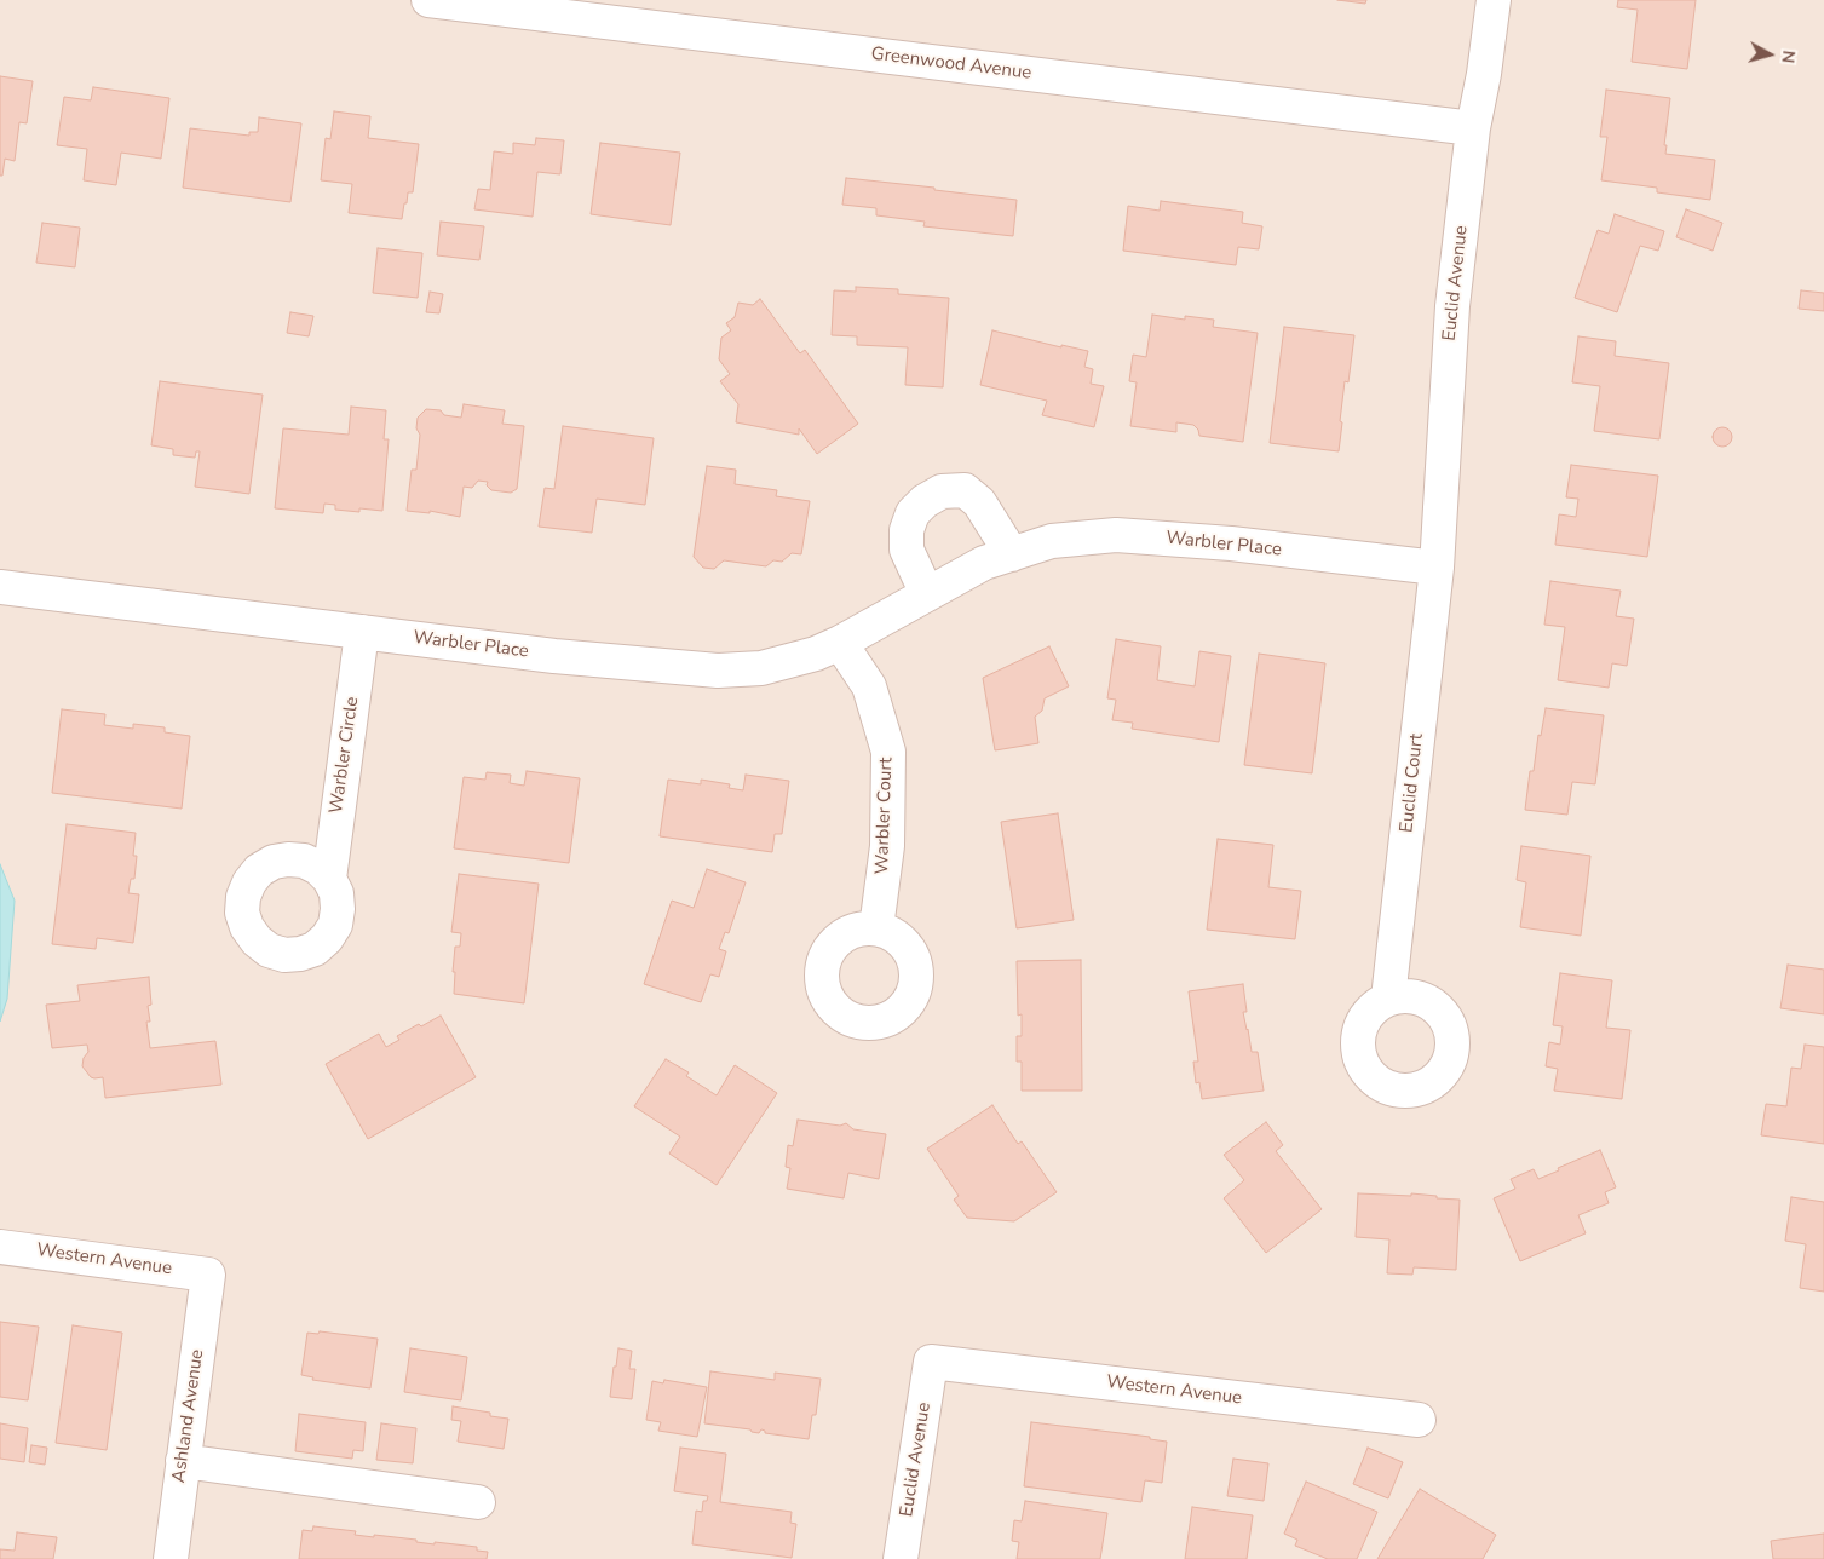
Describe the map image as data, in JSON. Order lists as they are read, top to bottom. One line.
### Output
{"streets":{"street":["Greenwood Avenue","Euclid Avenue","Warbler Place","Warbler Circle","Euclid Court","Warbler Court","Western Avenue","Ashland Avenue"]},"crossings":[["Greenwood Avenue","Euclid Avenue"],["Euclid Avenue","Warbler Place"],["Euclid Avenue","Euclid Court"],["Euclid Avenue","Western Avenue"],["Warbler Place","Warbler Circle"],["Warbler Place","Euclid Court"],["Warbler Place","Warbler Court"],["Western Avenue","Ashland Avenue"]],"north":"right"}
